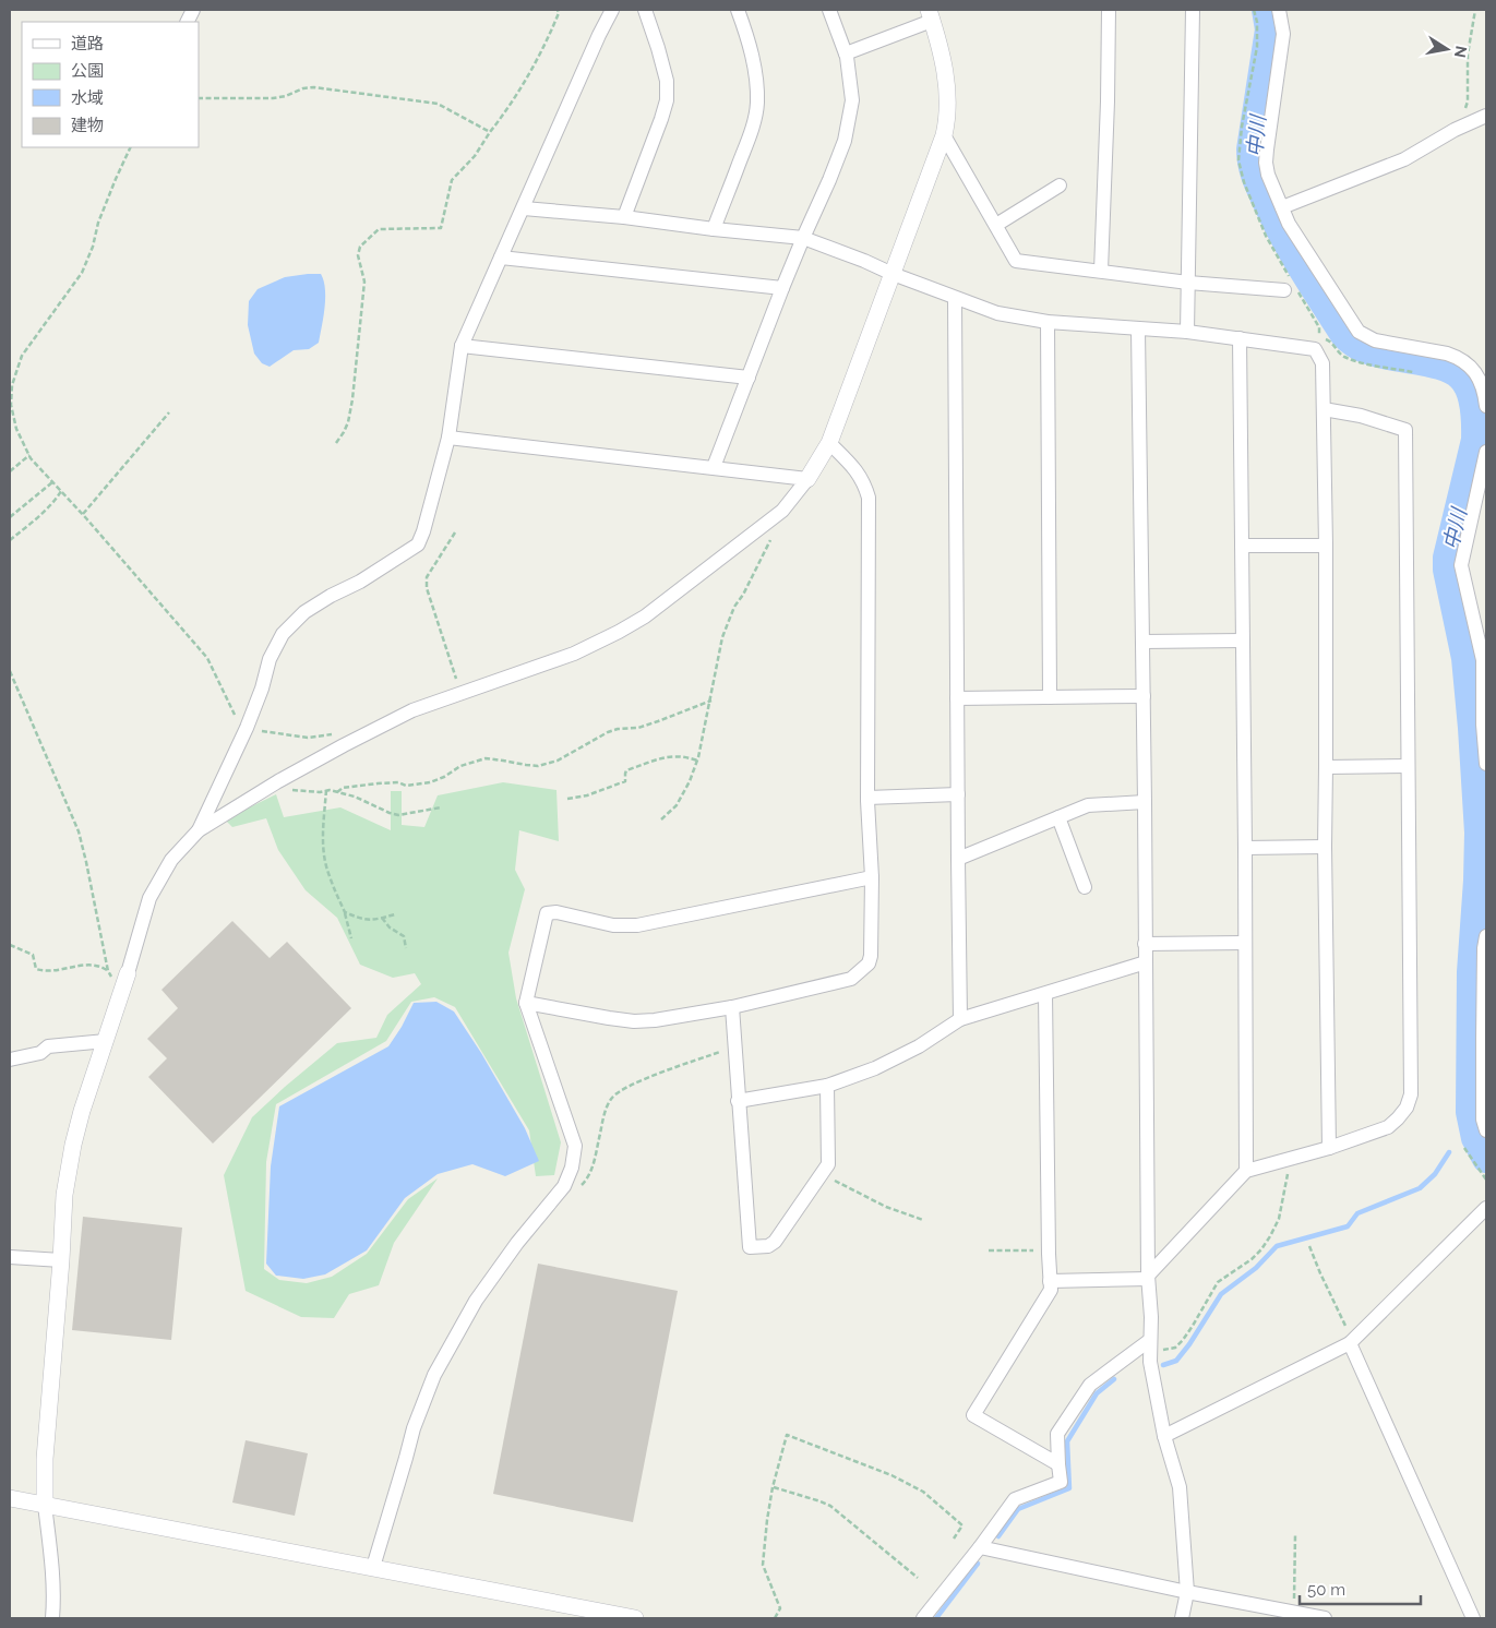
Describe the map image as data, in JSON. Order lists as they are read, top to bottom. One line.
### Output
{"water":["中川"],"legend":["道路","公園","水域","建物"],"scale_bar":"50 m","north":"right"}
